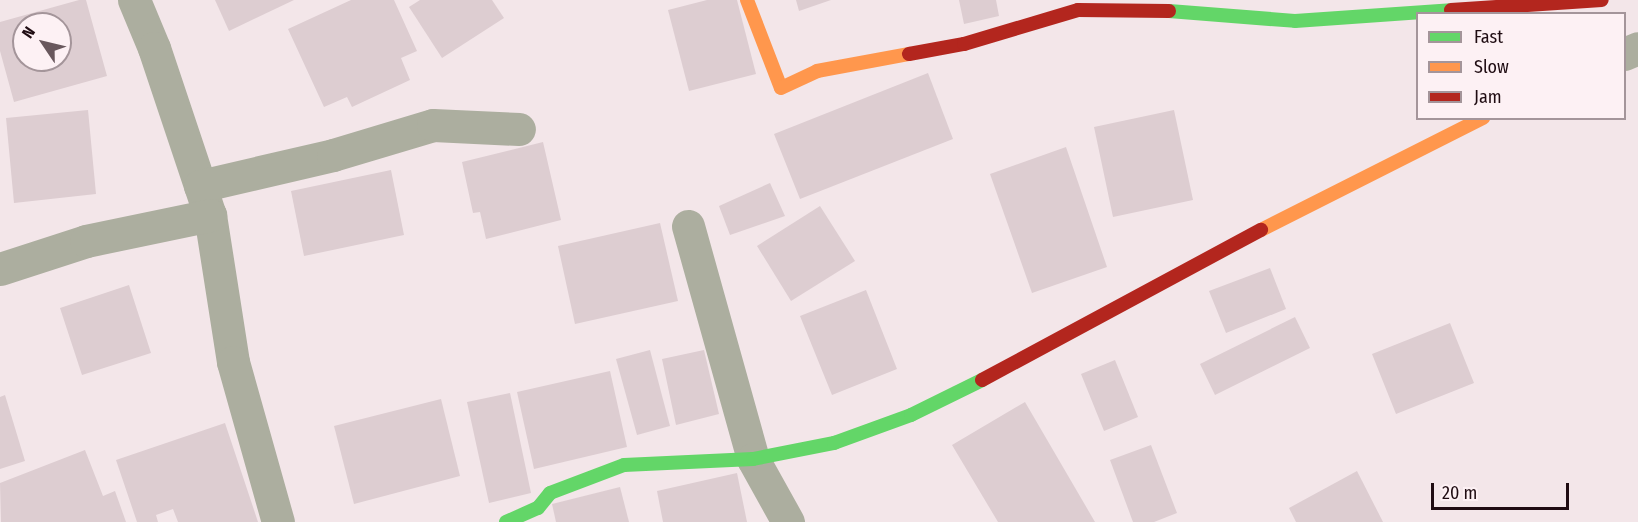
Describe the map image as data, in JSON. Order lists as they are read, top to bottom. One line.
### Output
{"legend":["Fast","Slow","Jam"],"scale_bar":"20 m","north":"top left"}
